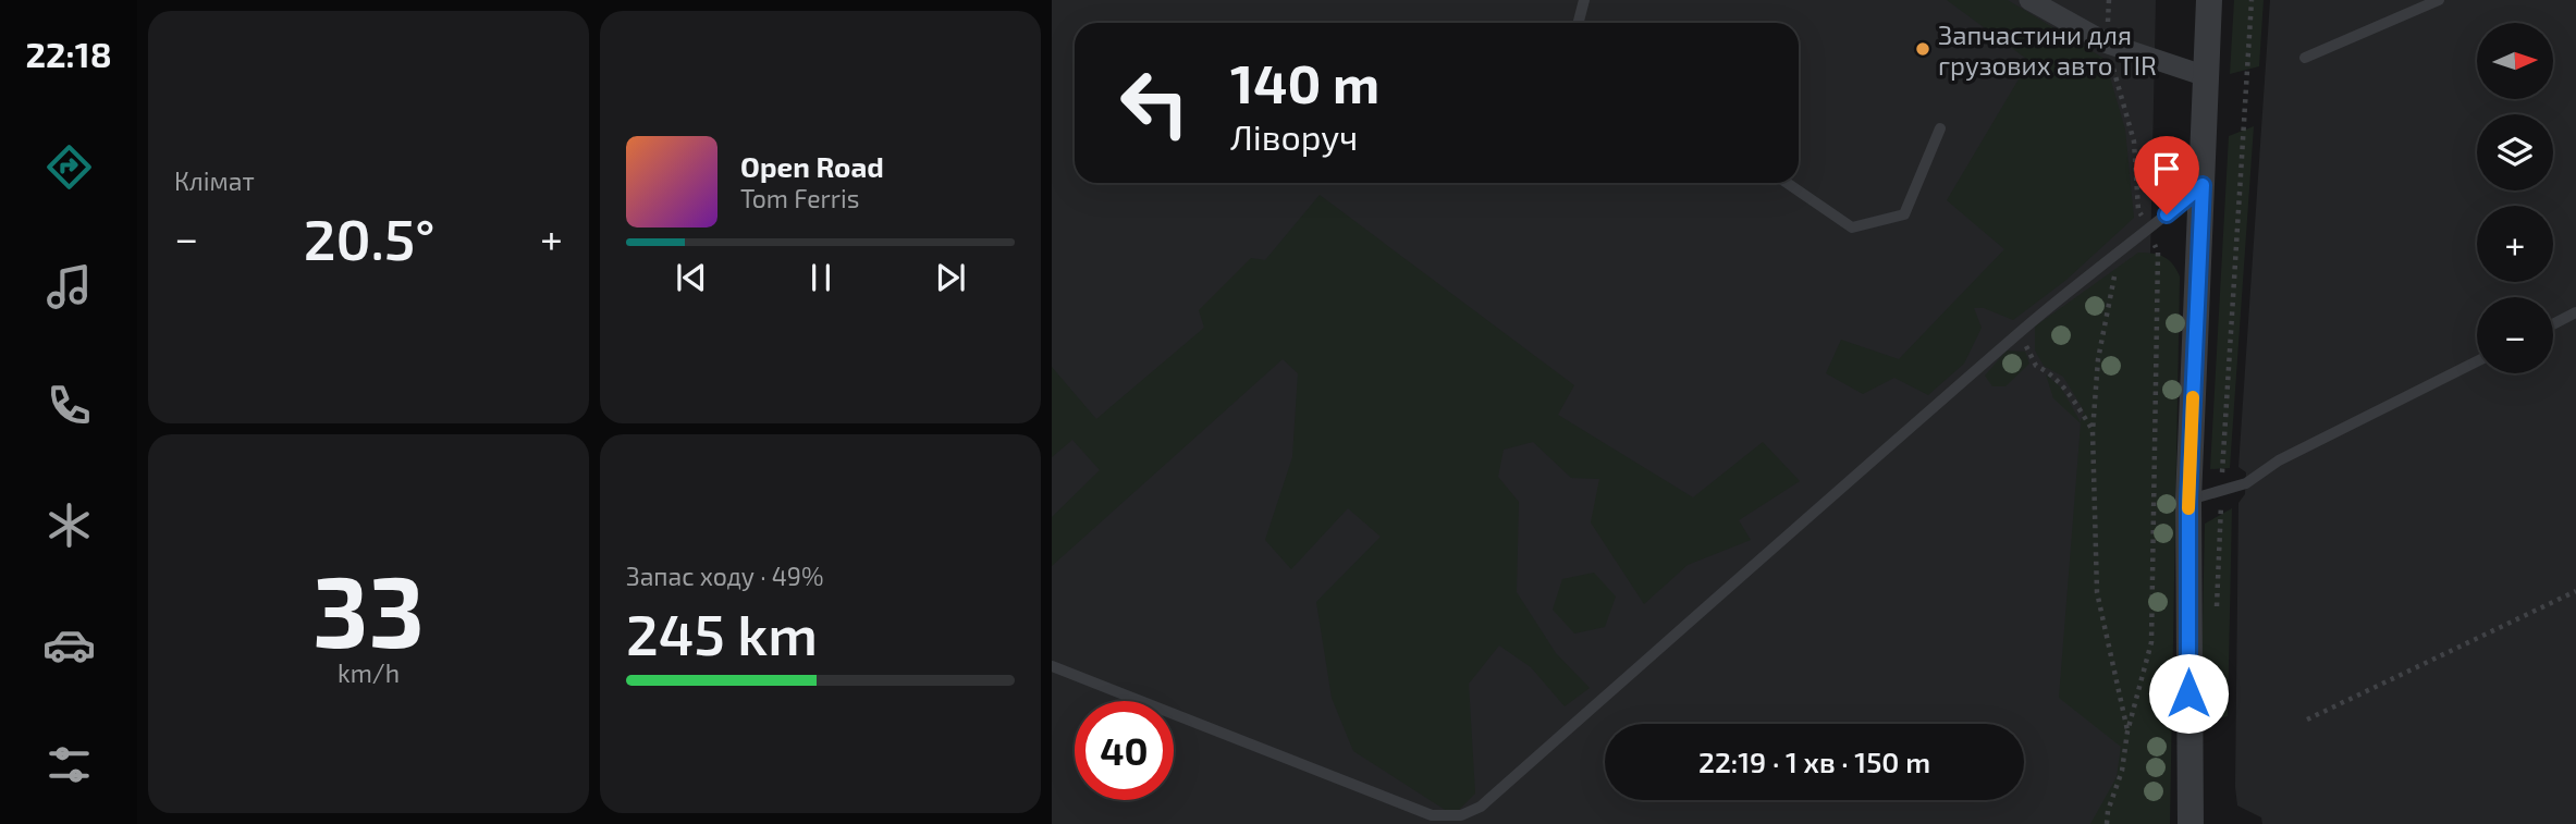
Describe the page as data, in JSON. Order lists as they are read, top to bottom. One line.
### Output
{"places":["Запчастини для грузових авто TIR"],"north":"right","page":{"tabs":"22:18","tile":["Клімат",["33","km/h"],["Запас ходу · 49%","245 km"]],"map_buttons":["+","−"],"turn":["140 m","Ліворуч"],"song":["Open Road","Tom Ferris"],"heat":["−","20.5°","+"],"limit":"40","trip":"22:19 · 1 хв · 150 m"}}
